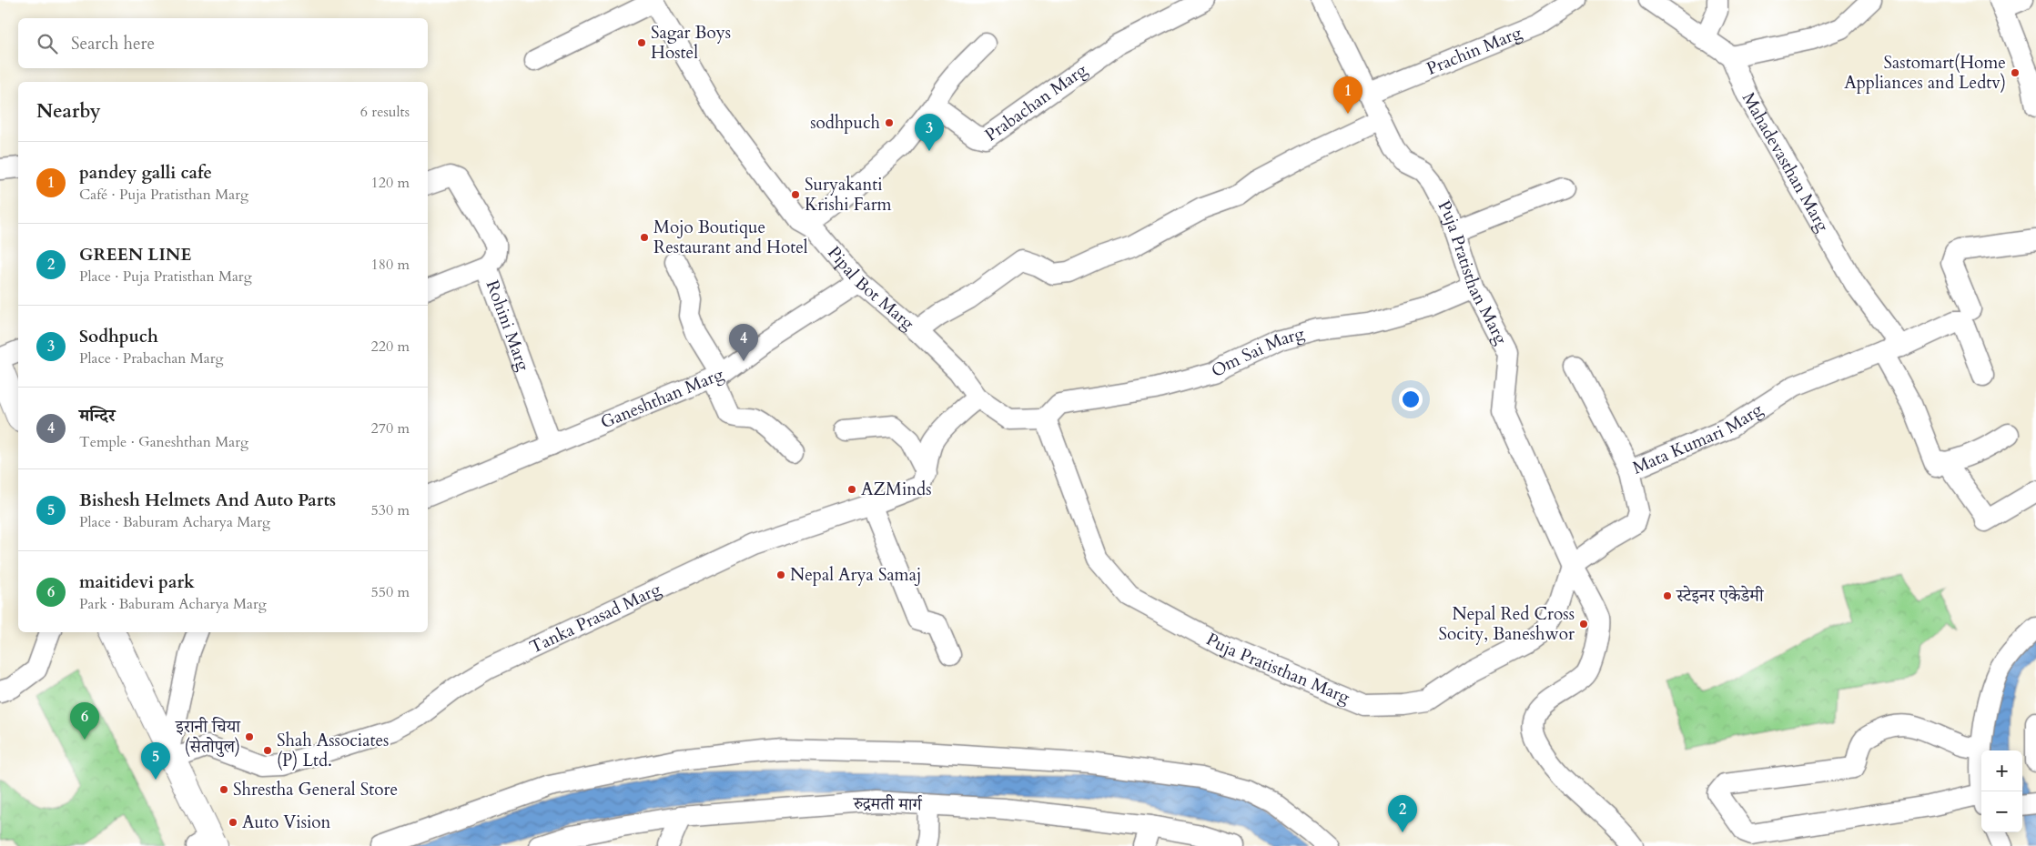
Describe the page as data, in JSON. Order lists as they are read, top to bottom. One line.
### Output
{"streets":{"street":["Prachin Marg","Prabachan Marg","Mahadevasthan Marg","Puja Pratisthan Marg","Pipal Bot Marg","Rohini Marg","Om Sai Marg","Ganeshthan Marg","Mata Kumari Marg","Tanka Prasad Marg","रुद्रमती मार्ग"]},"crossings":[["Prachin Marg","Puja Pratisthan Marg"],["Mahadevasthan Marg","Mata Kumari Marg"],["Puja Pratisthan Marg","Pipal Bot Marg"],["Puja Pratisthan Marg","Om Sai Marg"],["Puja Pratisthan Marg","Mata Kumari Marg"],["Pipal Bot Marg","Om Sai Marg"],["Pipal Bot Marg","Ganeshthan Marg"],["Rohini Marg","Ganeshthan Marg"]],"places":["Sagar Boys Hostel","Sastomart(Home Appliances and Ledtv)","sodhpuch","Suryakanti Krishi Farm","Mojo Boutique Restaurant and Hotel","AZMinds","Nepal Arya Samaj","स्टेइनर एकेडेमी","Nepal Red Cross Socity, Baneshwor","इरानी चिया (सेतोपुल)","Shah Associates (P) Ltd.","Shrestha General Store","Auto Vision"],"page":{"search":"Search here","pins":["1","3","4","6","5","2"],"heading":["Nearby","6 results"],"list":[{"mark":"1","name":"pandey galli cafe","note":"Café · Puja Pratisthan Marg","value":"120 m"},{"mark":"2","name":"GREEN LINE","note":"Place · Puja Pratisthan Marg","value":"180 m"},{"mark":"3","name":"Sodhpuch","note":"Place · Prabachan Marg","value":"220 m"},{"mark":"4","name":"मन्दिर","note":"Temple · Ganeshthan Marg","value":"270 m"},{"mark":"5","name":"Bishesh Helmets And Auto Parts","note":"Place · Baburam Acharya Marg","value":"530 m"},{"mark":"6","name":"maitidevi park","note":"Park · Baburam Acharya Marg","value":"550 m"}],"map_buttons":["+","−"]}}
